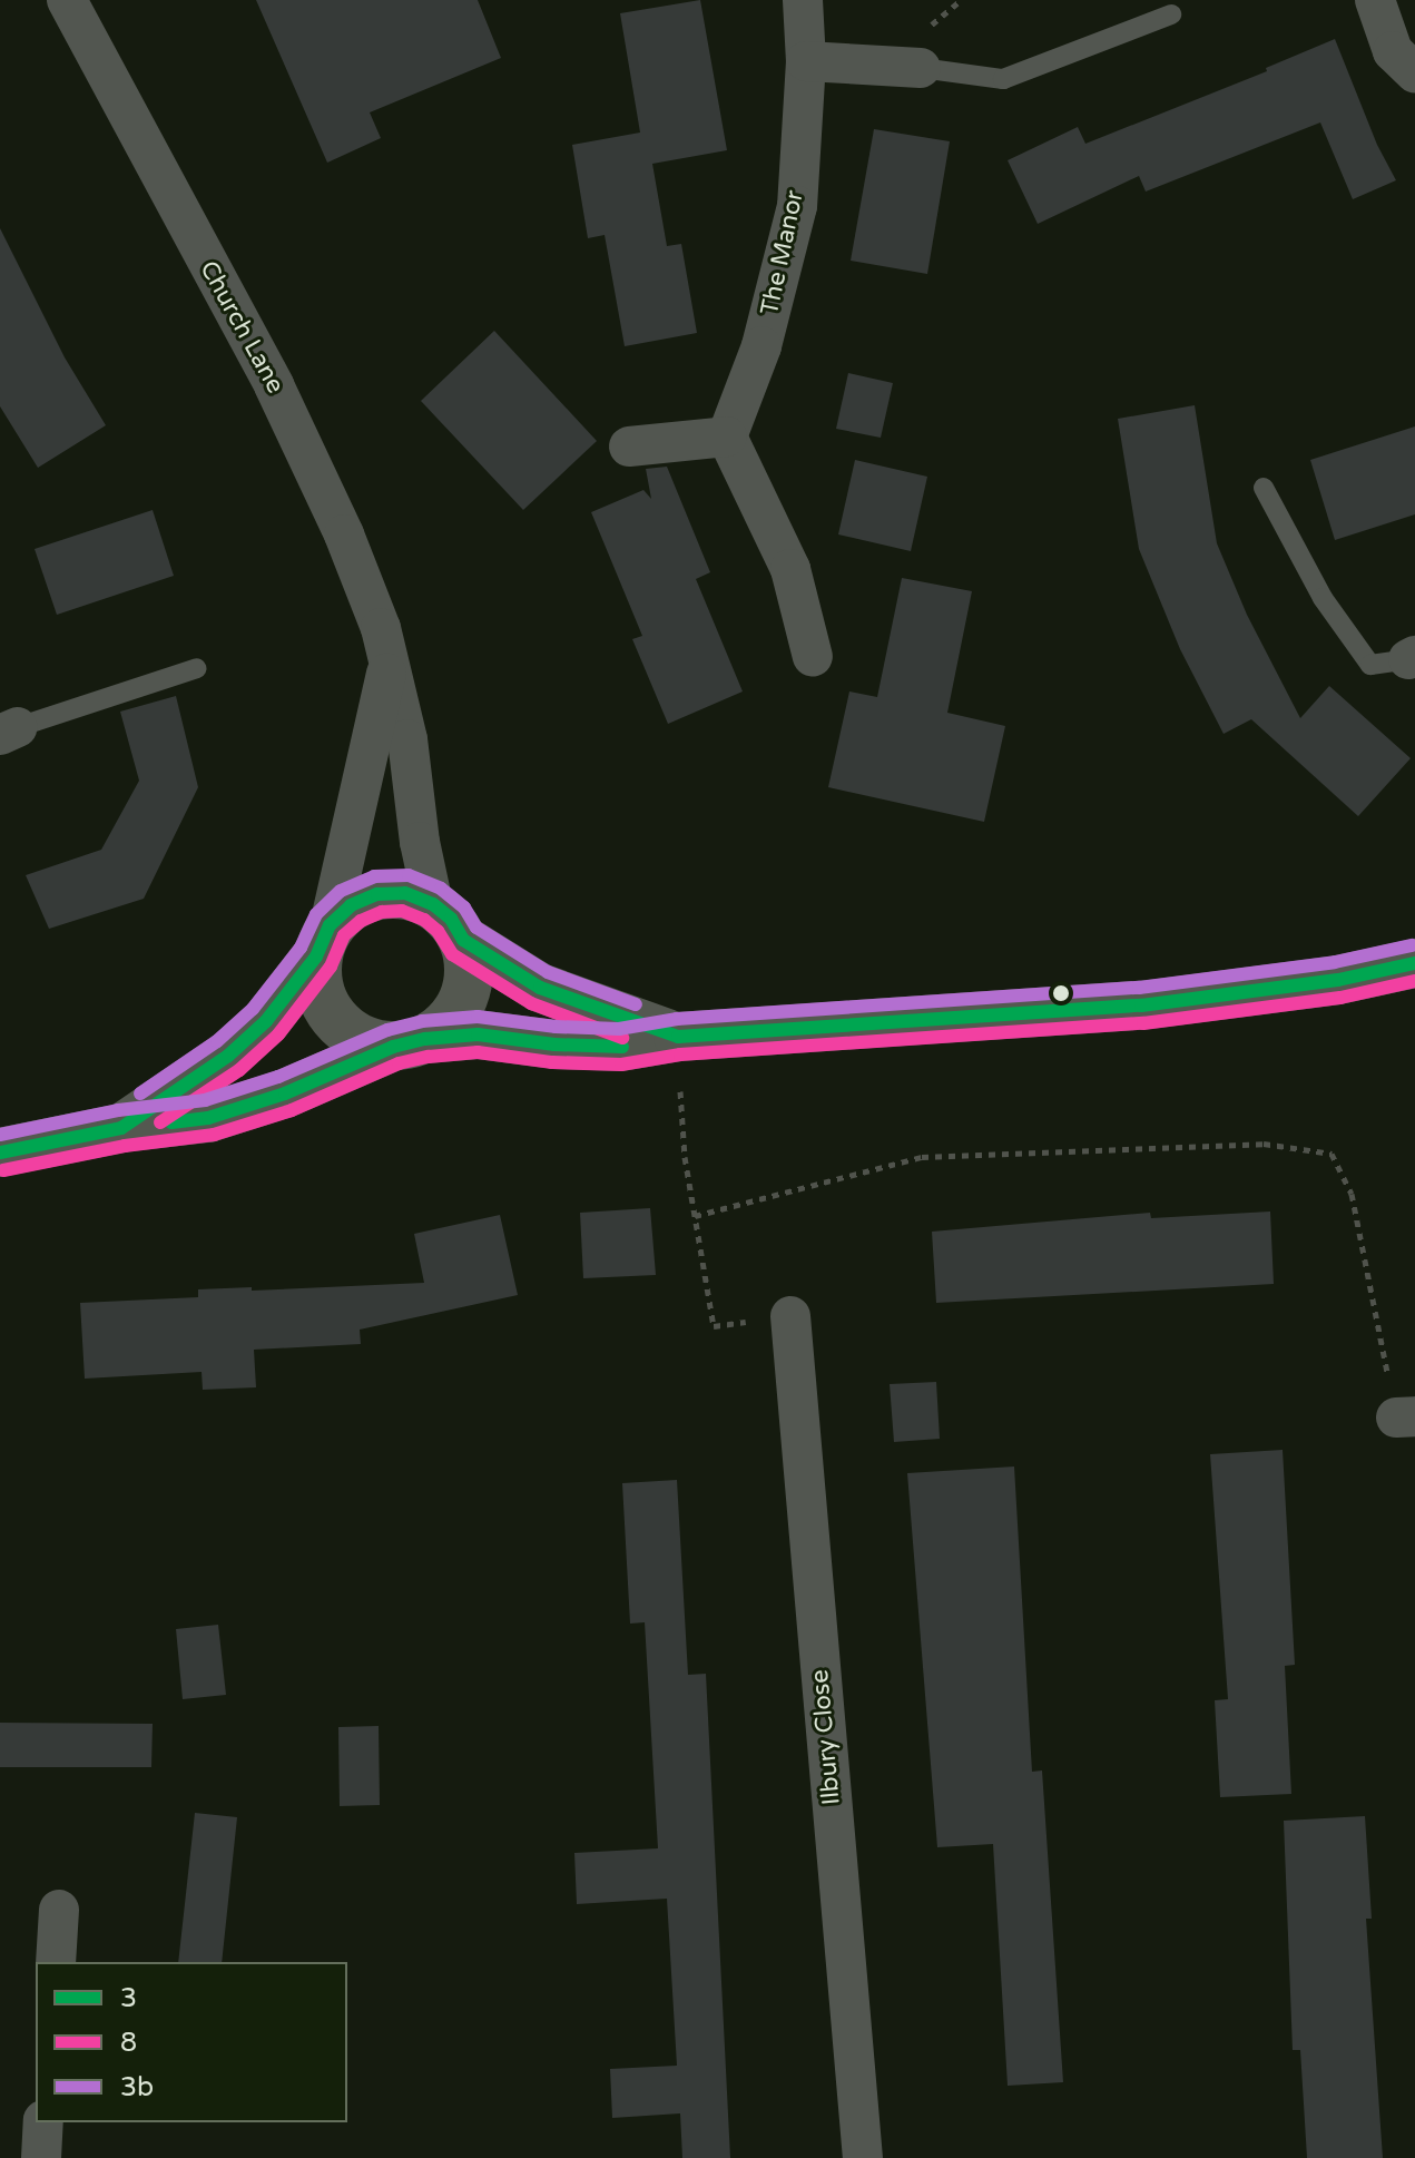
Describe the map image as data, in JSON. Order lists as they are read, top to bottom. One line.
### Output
{"streets":{"street":["The Manor","Church Lane","Ilbury Close"]},"lines":["transit line 3b","transit line 3","transit line 8"],"legend":["3","8","3b"]}
